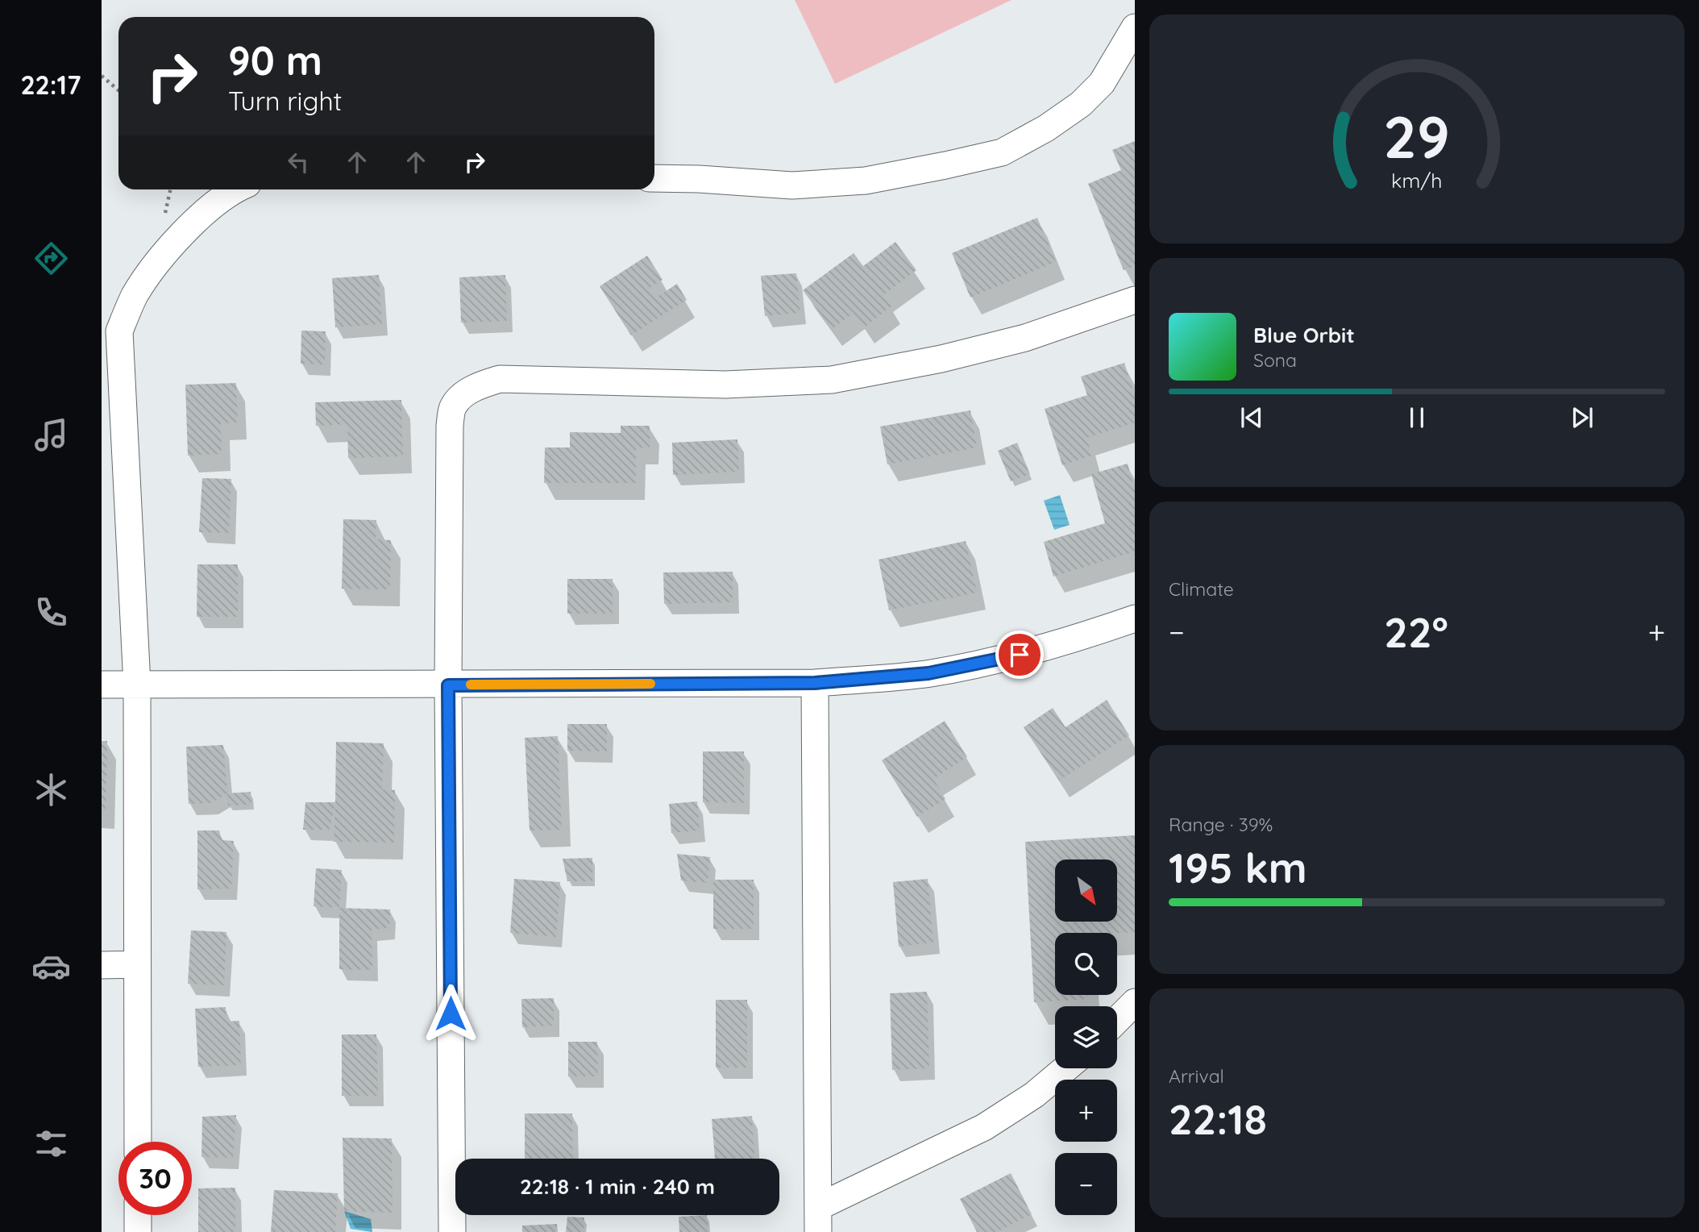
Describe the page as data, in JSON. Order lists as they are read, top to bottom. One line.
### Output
{"north":"bottom right","page":{"tabs":"22:17","turn":["90 m","Turn right"],"song":["Blue Orbit","Sona"],"tile":["Climate",["Range · 39%","195 km"],["Arrival","22:18"]],"heat":["−","22°","+"],"map_buttons":["+","−"],"limit":"30","trip":"22:18 · 1 min · 240 m","gauge":["29","km/h"]}}
